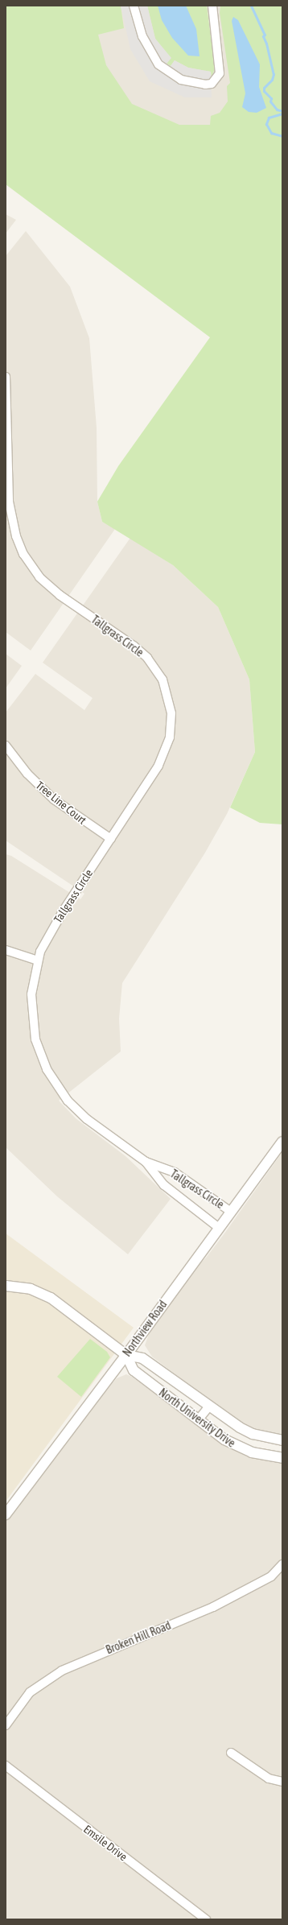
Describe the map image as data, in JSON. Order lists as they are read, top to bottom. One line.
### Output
{"streets":{"street":["Tallgrass Circle","Tree Line Court","Northview Road","North University Drive","Broken Hill Road","Emsile Drive"]},"crossings":[["Tallgrass Circle","Tree Line Court"],["Tallgrass Circle","Northview Road"],["Northview Road","North University Drive"]]}
